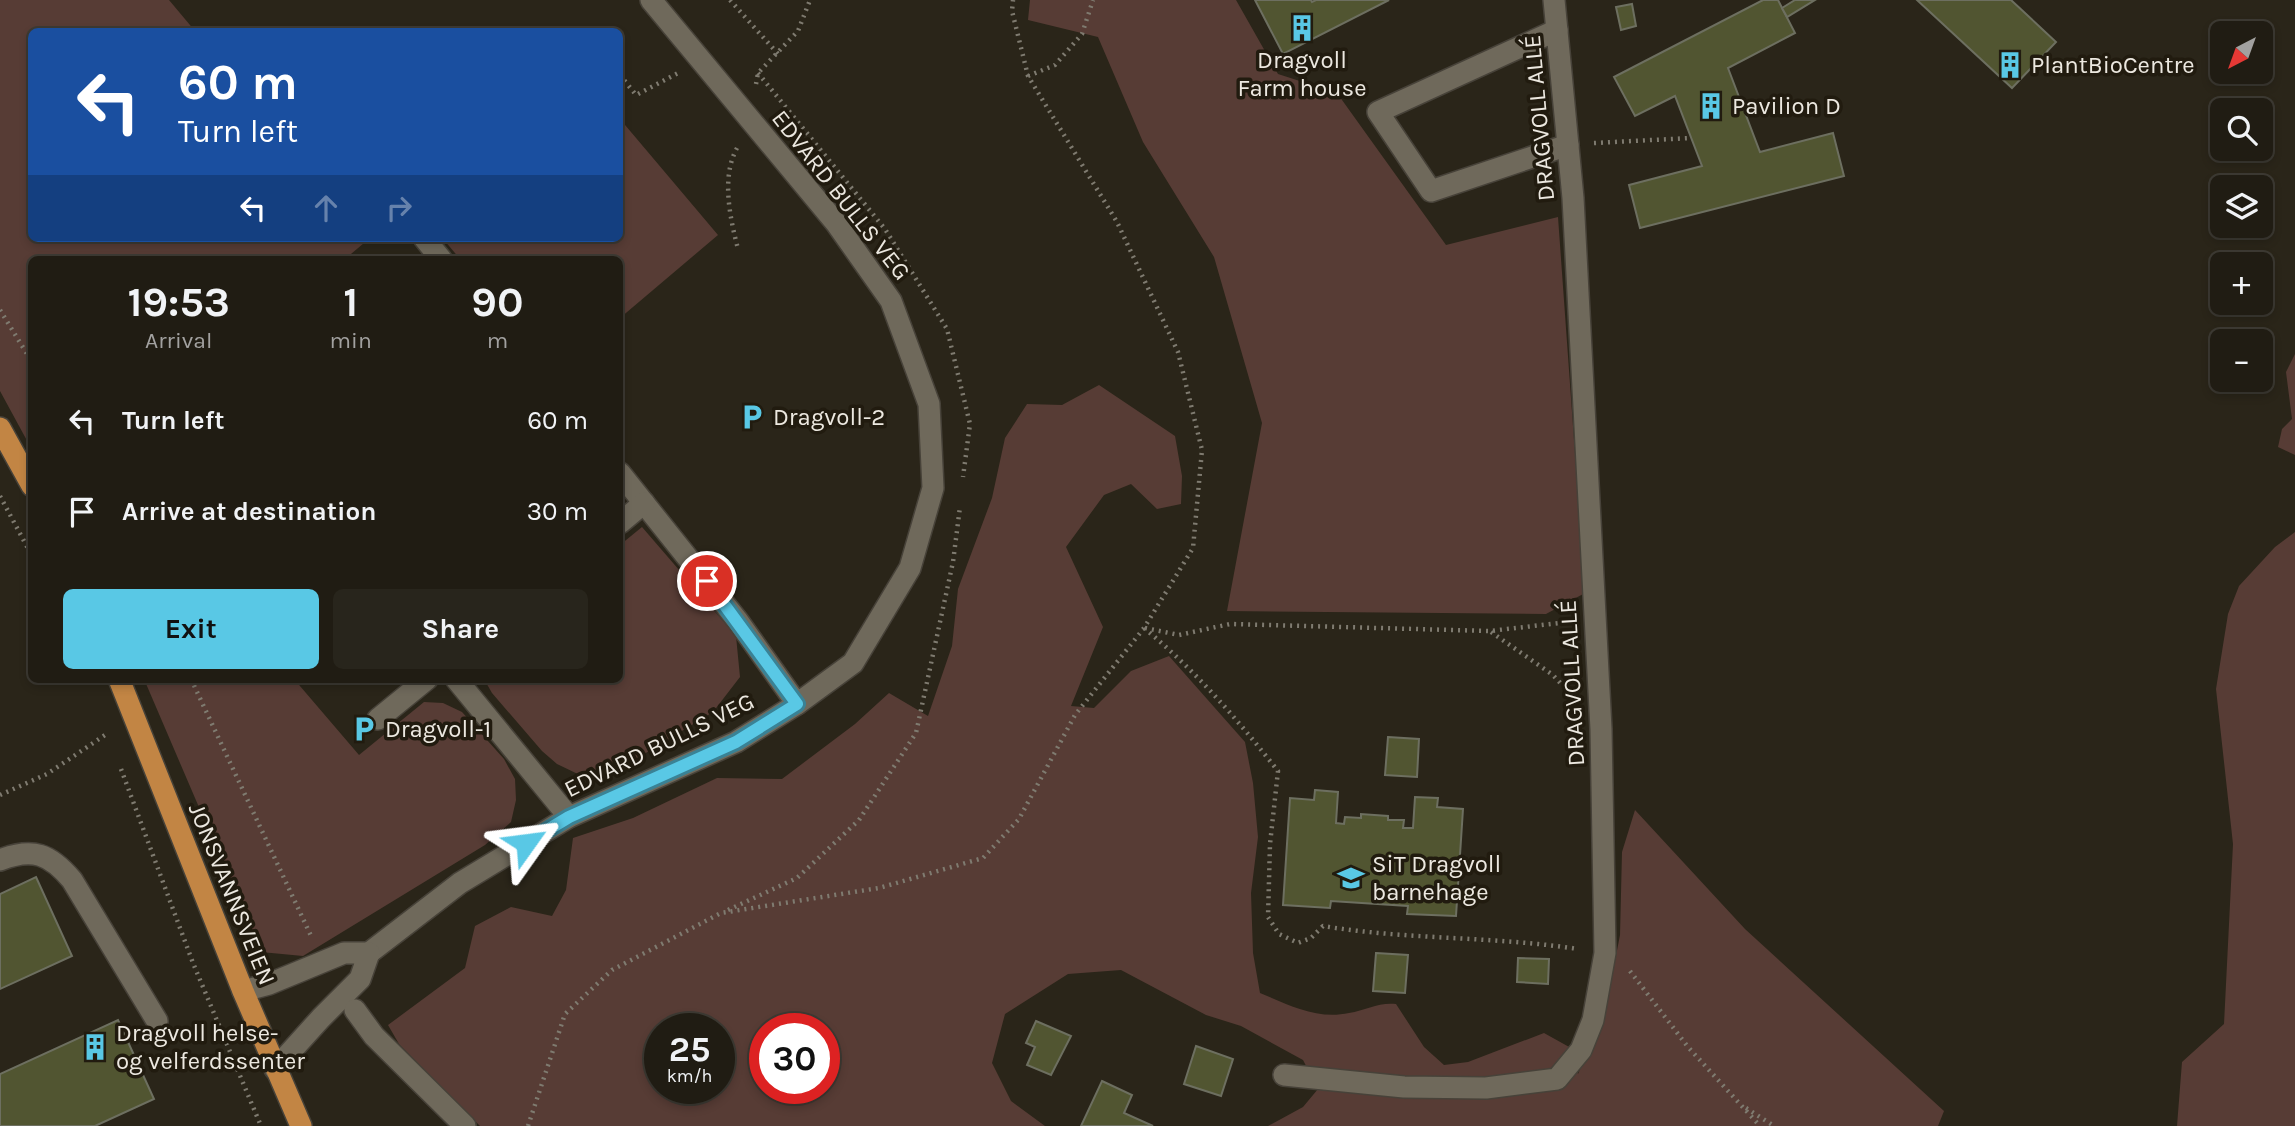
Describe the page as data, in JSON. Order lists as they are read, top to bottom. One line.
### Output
{"streets":{"main road":["JONSVANNSVEIEN"],"street":["DRAGVOLL ALLÉ","EDVARD BULLS VEG"]},"crossings":[["EDVARD BULLS VEG","JONSVANNSVEIEN"]],"places":{"building":["Dragvoll Farm house","PlantBioCentre","Pavilion D","Dragvoll helse- og velferdssenter"],"parking":["Dragvoll-2","Dragvoll-1"],"school or university":["SiT Dragvoll barnehage"]},"north":"bottom left","page":{"map_buttons":["+","−"],"turn":["60 m","Turn left"],"eta":["19:53","Arrival","1","min","90","m"],"list":[{"name":"Turn left","value":"60 m"},{"name":"Arrive at destination","value":"30 m"}],"buttons":["Exit","Share"],"speed":"25 km/h","limit":"30"}}
